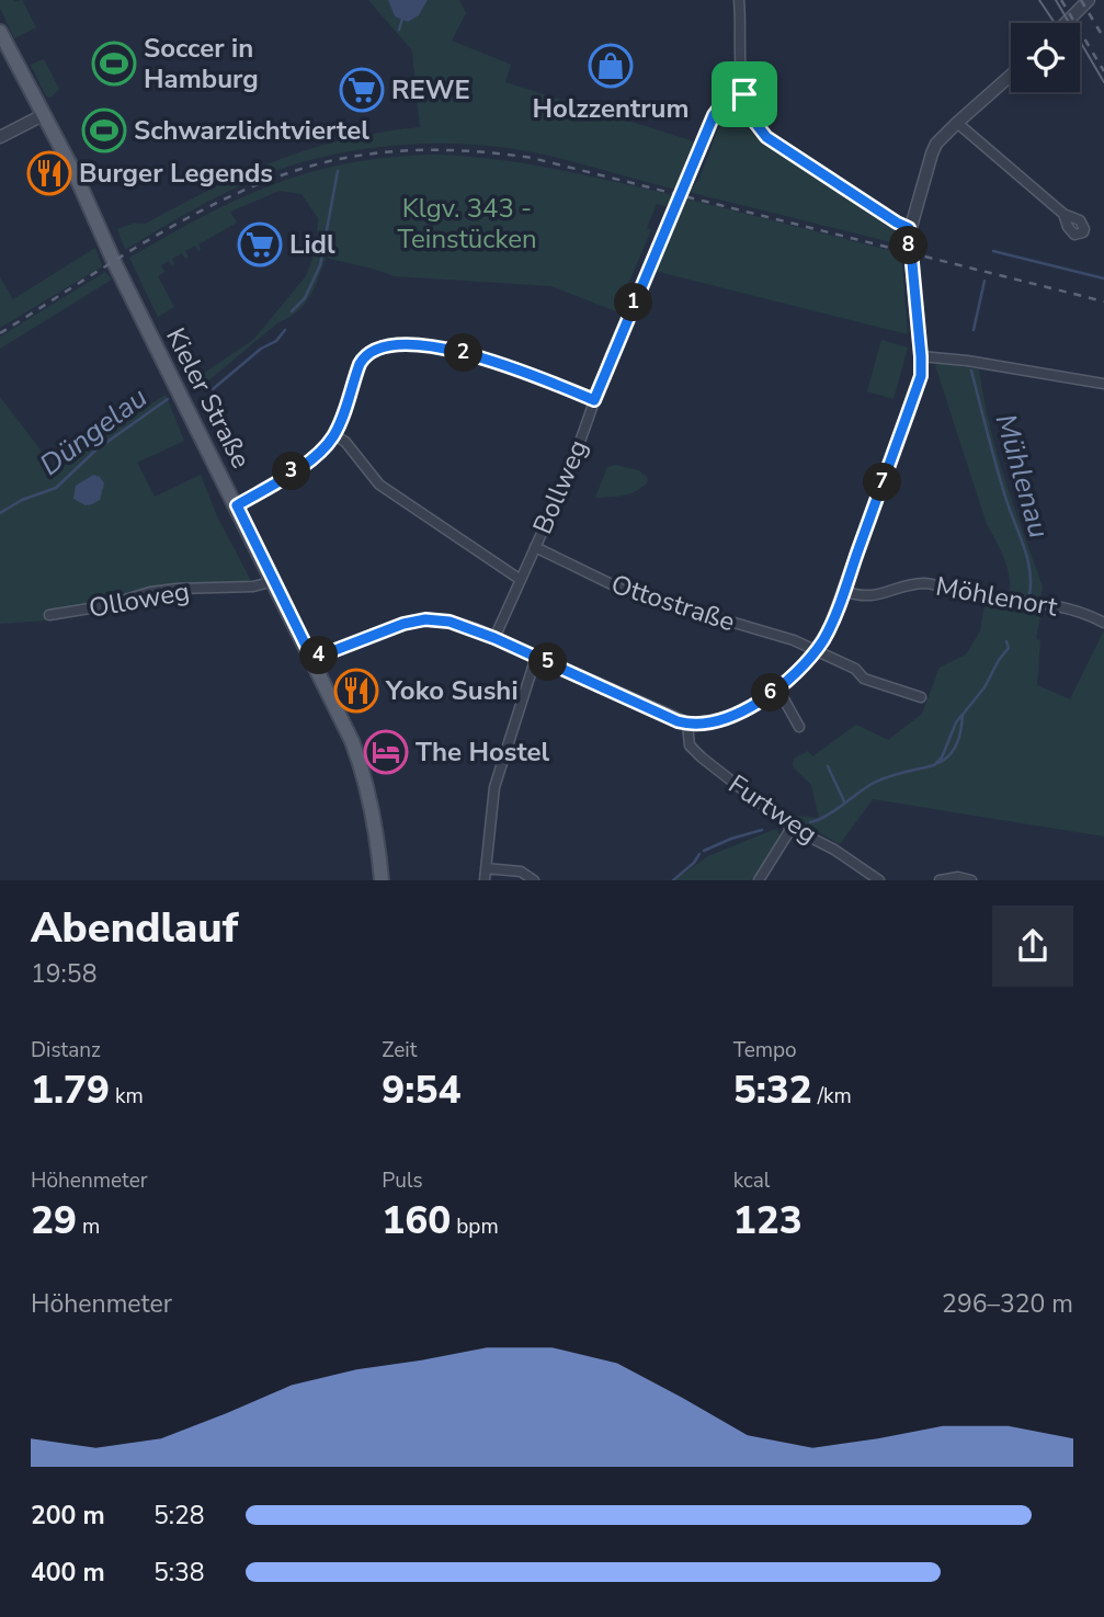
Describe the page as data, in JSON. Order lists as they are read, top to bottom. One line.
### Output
{"streets":{"main road":["Kieler Straße"],"street":["Bollweg","Möhlenort","Olloweg","Ottostraße","Furtweg"]},"crossings":[["Kieler Straße","Olloweg"],["Bollweg","Ottostraße"]],"water":["Düngelau","Mühlenau"],"parks":["Klgv. 343 - Teinstücken"],"places":{"sports":["Soccer in Hamburg","Schwarzlichtviertel"],"shop":["Holzzentrum"],"supermarket":["REWE","Lidl"],"restaurant":["Burger Legends","Yoko Sushi"],"hotel":["The Hostel"]},"page":{"pins":["8","1","2","3","7","4","5","6"],"heading":["Abendlauf","19:58"],"stats":[["Distanz","1.79 km"],["Zeit","9:54"],["Tempo","5:32 /km"],["Höhenmeter","29 m"],["Puls","160 bpm"],["kcal","123"]],"chart":["Höhenmeter","296–320 m"],"list":[{"name":"200 m","note":"5:28"},{"name":"400 m","note":"5:38"}]}}
